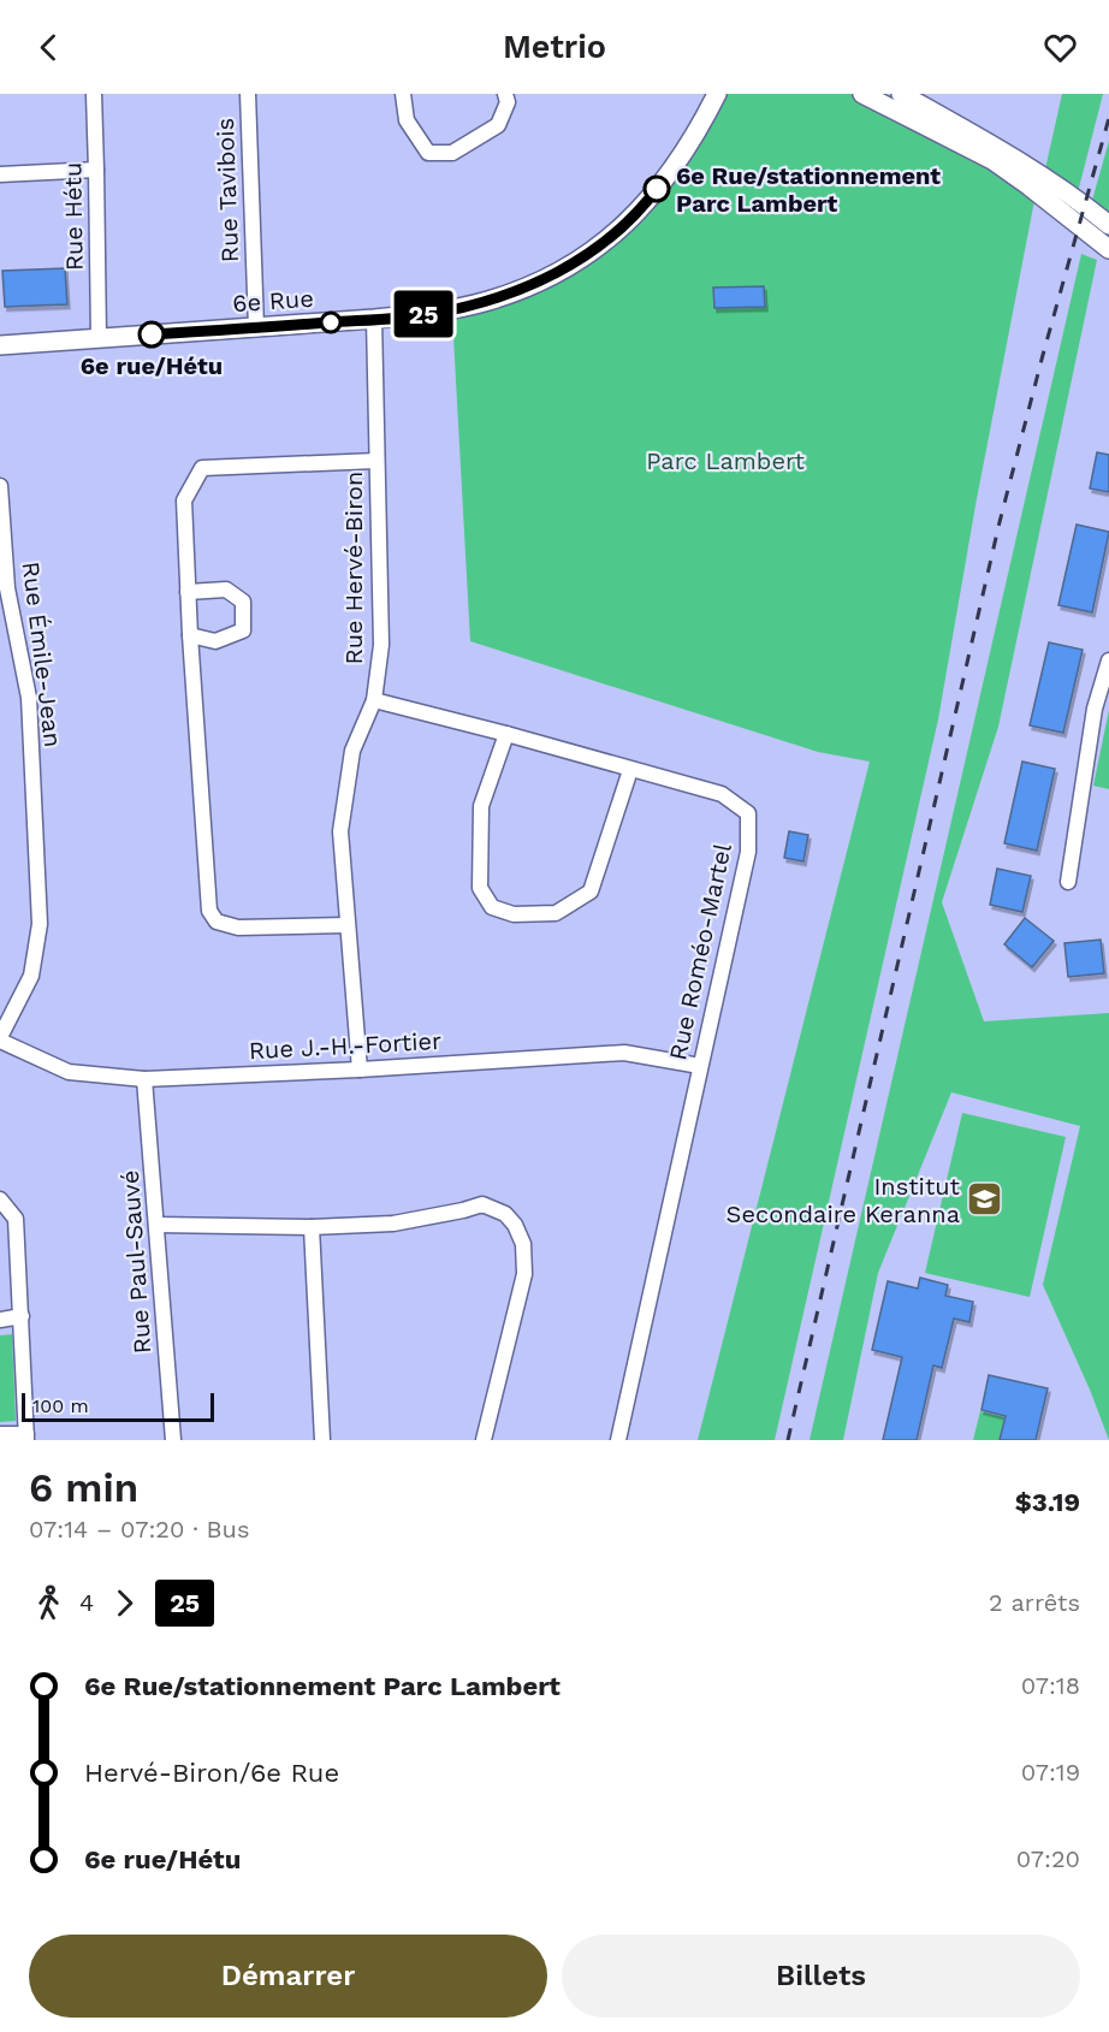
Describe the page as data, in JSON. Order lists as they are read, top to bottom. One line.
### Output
{"streets":{"street":["Rue Tavibois","Rue Hétu","6e Rue","Rue Hervé-Biron","Rue Émile-Jean","Rue Roméo-Martel","Rue J.-H.-Fortier","Rue Paul-Sauvé"]},"crossings":[["Rue Tavibois","6e Rue"],["Rue Hétu","6e Rue"],["6e Rue","Rue Hervé-Biron"],["Rue Hervé-Biron","Rue Roméo-Martel"],["Rue Hervé-Biron","Rue J.-H.-Fortier"],["Rue Émile-Jean","Rue J.-H.-Fortier"],["Rue Roméo-Martel","Rue J.-H.-Fortier"],["Rue J.-H.-Fortier","Rue Paul-Sauvé"]],"parks":["Parc Lambert"],"places":{"other":["6e Rue/stationnement Parc Lambert","6e rue/Hétu"],"school or university":["Institut Secondaire Keranna"]},"lines":["bus line 25"],"scale_bar":"100 m","page":{"header":"Metrio","on_map":"25","scale":"100 m","heading":["6 min","07:14 – 07:20 · Bus","$3.19"],"legs":["4","25","2 arrêts"],"list":[{"name":"6e Rue/stationnement Parc Lambert","value":"07:18"},{"name":"Hervé-Biron/6e Rue","value":"07:19"},{"name":"6e rue/Hétu","value":"07:20"}],"buttons":["Démarrer","Billets"]}}
